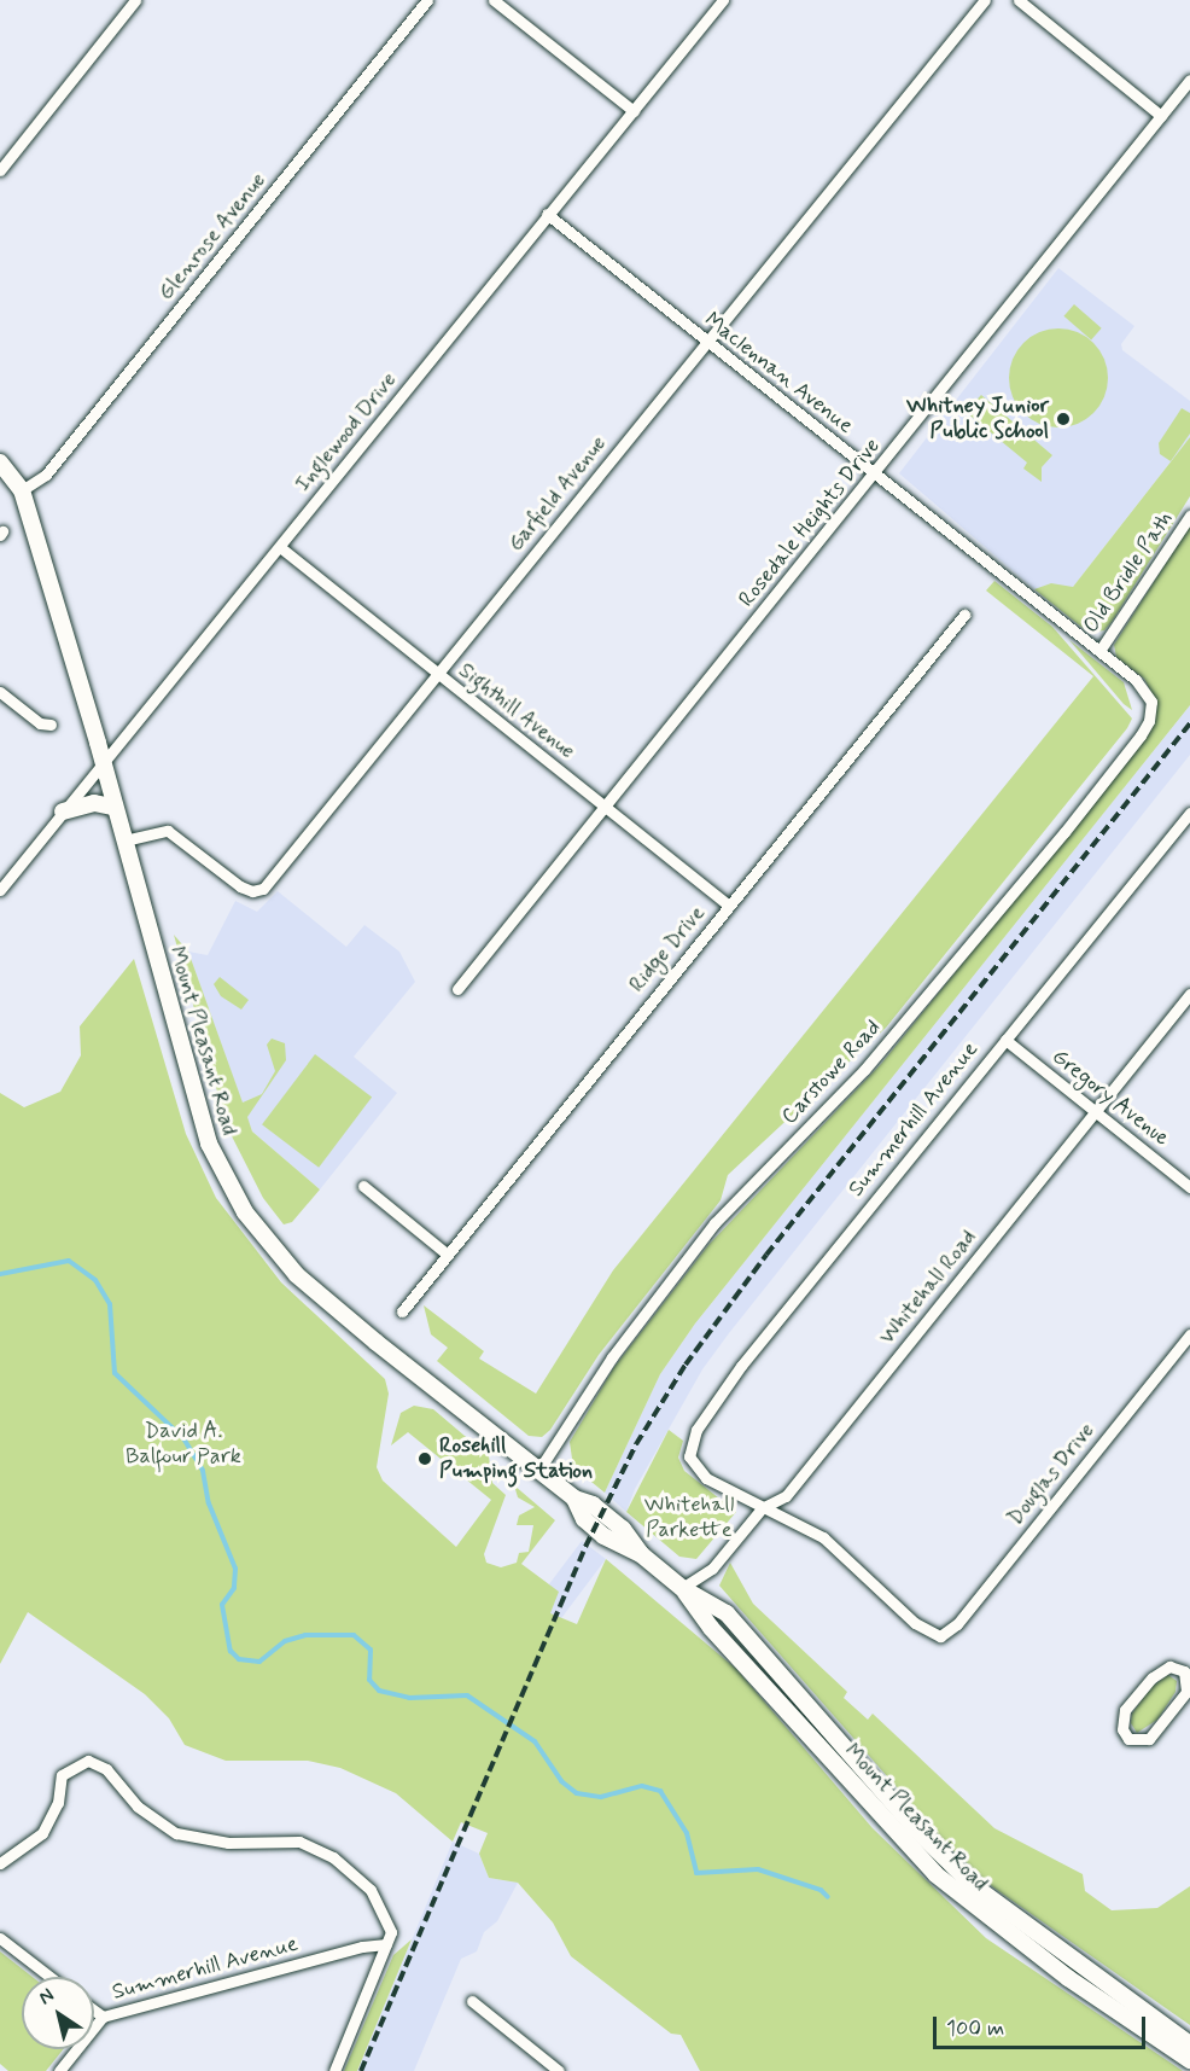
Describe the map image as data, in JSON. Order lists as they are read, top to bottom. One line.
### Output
{"streets":{"main road":["Mount Pleasant Road"],"street":["Glenrose Avenue","Maclennan Avenue","Inglewood Drive","Garfield Avenue","Rosedale Heights Drive","Old Bridle Path","Sighthill Avenue","Ridge Drive","Carstowe Road","Gregory Avenue","Summerhill Avenue","Whitehall Road","Douglas Drive"]},"crossings":[["Glenrose Avenue","Mount Pleasant Road"],["Maclennan Avenue","Inglewood Drive"],["Maclennan Avenue","Garfield Avenue"],["Maclennan Avenue","Rosedale Heights Drive"],["Maclennan Avenue","Old Bridle Path"],["Maclennan Avenue","Carstowe Road"],["Inglewood Drive","Sighthill Avenue"],["Inglewood Drive","Mount Pleasant Road"],["Garfield Avenue","Sighthill Avenue"],["Garfield Avenue","Mount Pleasant Road"],["Rosedale Heights Drive","Sighthill Avenue"],["Sighthill Avenue","Ridge Drive"],["Mount Pleasant Road","Carstowe Road"],["Mount Pleasant Road","Whitehall Road"],["Gregory Avenue","Summerhill Avenue"],["Gregory Avenue","Whitehall Road"],["Summerhill Avenue","Whitehall Road"],["Summerhill Avenue","Douglas Drive"],["Whitehall Road","Douglas Drive"]],"parks":["David A. Balfour Park","Whitehall Parkette"],"places":["Whitney Junior Public School","Rosehill Pumping Station"],"scale_bar":"100 m","north":"top left"}
